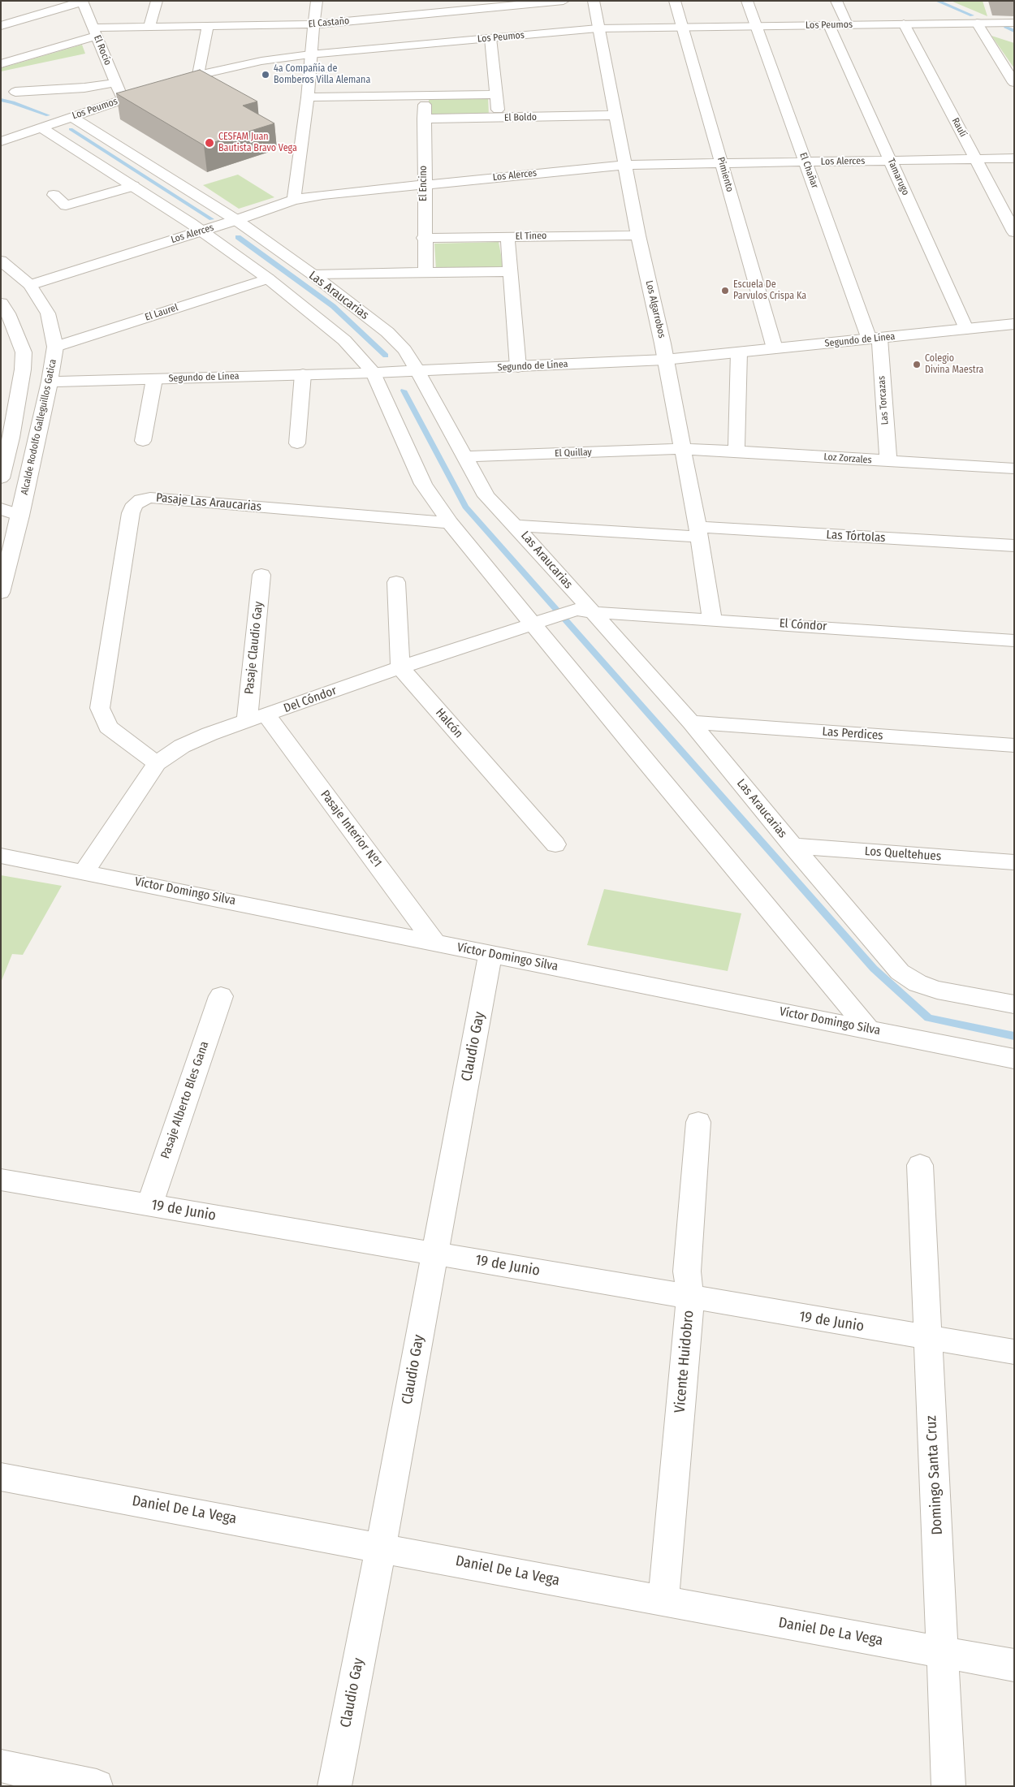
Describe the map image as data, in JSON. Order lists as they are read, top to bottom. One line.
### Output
{"streets":{"street":["El Castaño","Los Peumos","El Rocío","El Boldo","Raulí","Los Alerces","El Chañar","Pimiento","Tamarugo","El Encino","El Tineo","Las Araucarias","Los Algarrobos","El Laurel","Segundo de Línea","Las Torcazas","Alcalde Rodolfo Galleguillos Gatica","El Quillay","Loz Zorzales","Pasaje Las Araucarias","Las Tórtolas","El Cóndor","Pasaje Claudio Gay","Del Cóndor","Halcón","Las Perdices","Pasaje Interior Nº1","Los Queltehues","Víctor Domingo Silva","Claudio Gay","Pasaje Alberto Bles Gana","19 de Junio","Vicente Huidobro","Domingo Santa Cruz","Daniel De La Vega"]},"crossings":[["El Castaño","El Rocío"],["Los Peumos","El Rocío"],["Los Peumos","Raulí"],["Los Peumos","El Chañar"],["Los Peumos","Pimiento"],["Los Peumos","Tamarugo"],["Los Peumos","Las Araucarias"],["Los Peumos","Los Algarrobos"],["El Boldo","El Encino"],["El Boldo","Los Algarrobos"],["Raulí","Los Alerces"],["Los Alerces","El Chañar"],["Los Alerces","Pimiento"],["Los Alerces","Tamarugo"],["Los Alerces","El Encino"],["Los Alerces","Las Araucarias"],["Los Alerces","Los Algarrobos"],["Los Alerces","Alcalde Rodolfo Galleguillos Gatica"],["El Chañar","Segundo de Línea"],["El Chañar","Las Torcazas"],["Pimiento","Segundo de Línea"],["Tamarugo","Segundo de Línea"],["El Encino","El Tineo"],["El Tineo","Los Algarrobos"],["Las Araucarias","Segundo de Línea"],["Las Araucarias","El Quillay"],["Las Araucarias","Las Tórtolas"],["Las Araucarias","El Cóndor"],["Las Araucarias","Del Cóndor"],["Las Araucarias","Las Perdices"],["Las Araucarias","Los Queltehues"],["Los Algarrobos","Segundo de Línea"],["Los Algarrobos","El Quillay"],["Los Algarrobos","Loz Zorzales"],["Los Algarrobos","Las Tórtolas"],["Los Algarrobos","El Cóndor"],["El Laurel","Alcalde Rodolfo Galleguillos Gatica"],["Segundo de Línea","Las Torcazas"],["Segundo de Línea","Alcalde Rodolfo Galleguillos Gatica"],["Las Torcazas","Loz Zorzales"],["El Quillay","Loz Zorzales"],["Pasaje Las Araucarias","Del Cóndor"],["El Cóndor","Del Cóndor"],["Pasaje Claudio Gay","Del Cóndor"],["Pasaje Claudio Gay","Pasaje Interior Nº1"],["Del Cóndor","Halcón"],["Del Cóndor","Pasaje Interior Nº1"],["Del Cóndor","Víctor Domingo Silva"],["Pasaje Interior Nº1","Víctor Domingo Silva"],["Víctor Domingo Silva","Claudio Gay"],["Claudio Gay","19 de Junio"],["Claudio Gay","Daniel De La Vega"],["Pasaje Alberto Bles Gana","19 de Junio"],["19 de Junio","Vicente Huidobro"],["19 de Junio","Domingo Santa Cruz"],["Vicente Huidobro","Daniel De La Vega"],["Domingo Santa Cruz","Daniel De La Vega"]],"places":["4a Compañía de Bomberos Villa Alemana","CESFAM Juan Bautista Bravo Vega","Escuela De Parvulos Crispa Ka","Colegio Divina Maestra"]}
